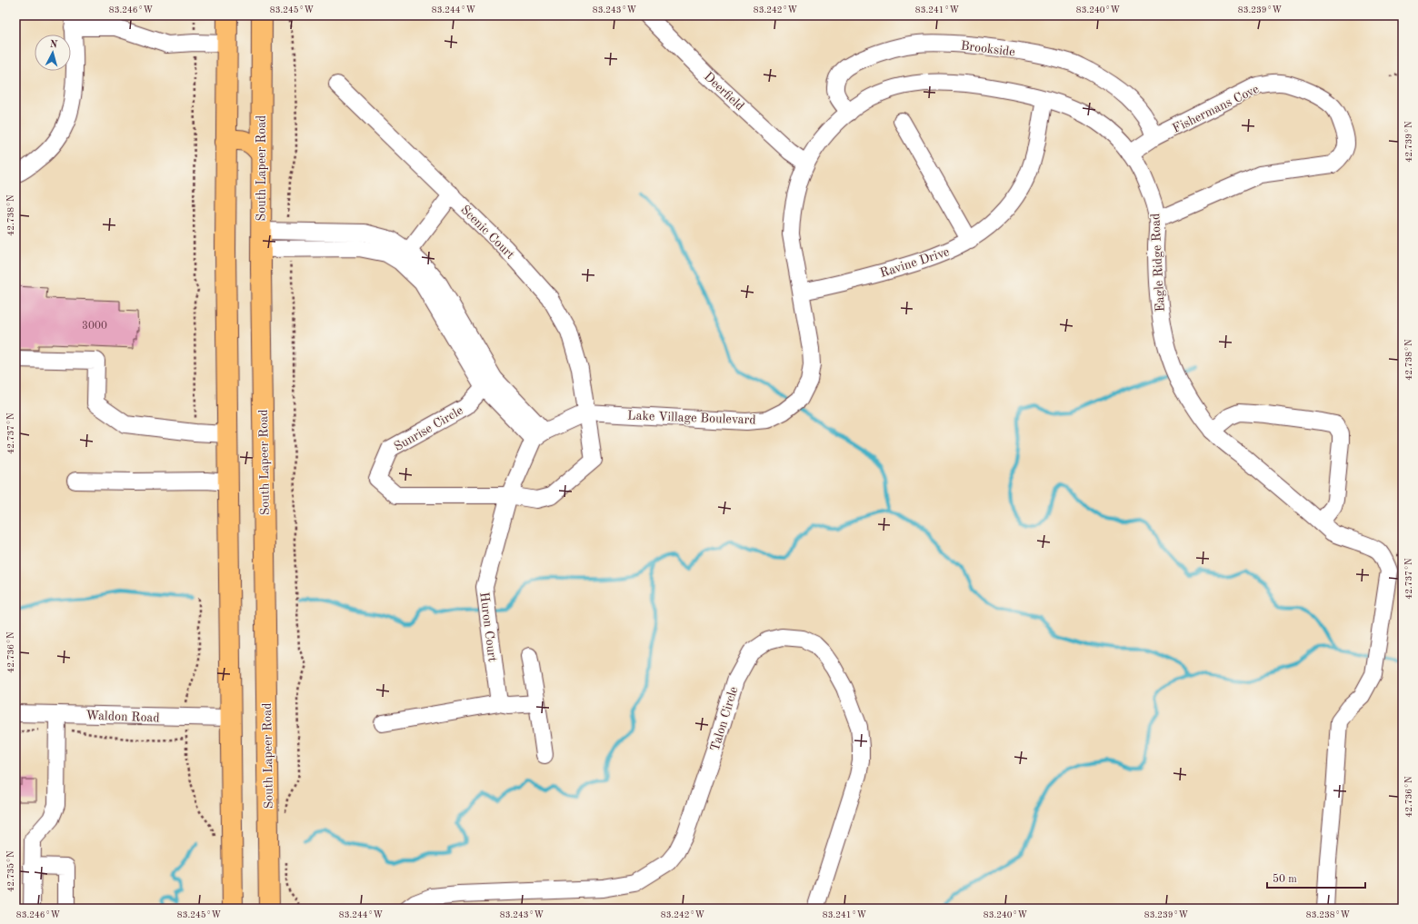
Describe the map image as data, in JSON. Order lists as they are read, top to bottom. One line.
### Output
{"streets":{"main road":["South Lapeer Road"],"street":["Brookside","Deerfield","Fishermans Cove","Scenic Court","Ravine Drive","Eagle Ridge Road","Lake Village Boulevard","Sunrise Circle","Huron Court","Waldon Road","Talon Circle"]},"crossings":[["Brookside","Fishermans Cove"],["Brookside","Eagle Ridge Road"],["Deerfield","Eagle Ridge Road"],["Fishermans Cove","Eagle Ridge Road"],["Scenic Court","Lake Village Boulevard"],["Scenic Court","Sunrise Circle"],["Scenic Court","Huron Court"],["Ravine Drive","Eagle Ridge Road"],["Ravine Drive","Lake Village Boulevard"],["Eagle Ridge Road","Lake Village Boulevard"],["Lake Village Boulevard","Huron Court"],["Sunrise Circle","Huron Court"]],"house_numbers":["3000"],"scale_bar":"50 m","north":"top","coordinates":["83.246°W","83.245°W","83.244°W","83.243°W","83.242°W","83.241°W","83.240°W","83.239°W","42.739°N","42.738°N","42.737°N","42.736°N","42.735°N","83.238°W"]}
